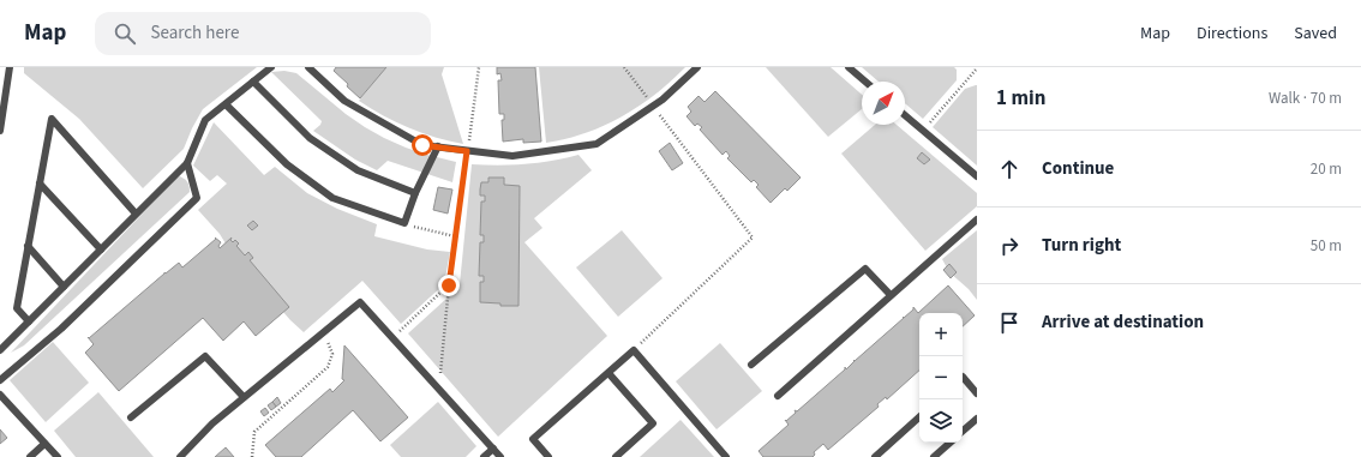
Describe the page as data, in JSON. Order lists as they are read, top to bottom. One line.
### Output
{"north":"top right","page":{"header":"Map","search":"Search here","nav":["Map","Directions","Saved"],"heading":["1 min","Walk · 70 m"],"list":[["Continue","20 m"],["Turn right","50 m"],"Arrive at destination"],"map_buttons":["+","−"]}}
